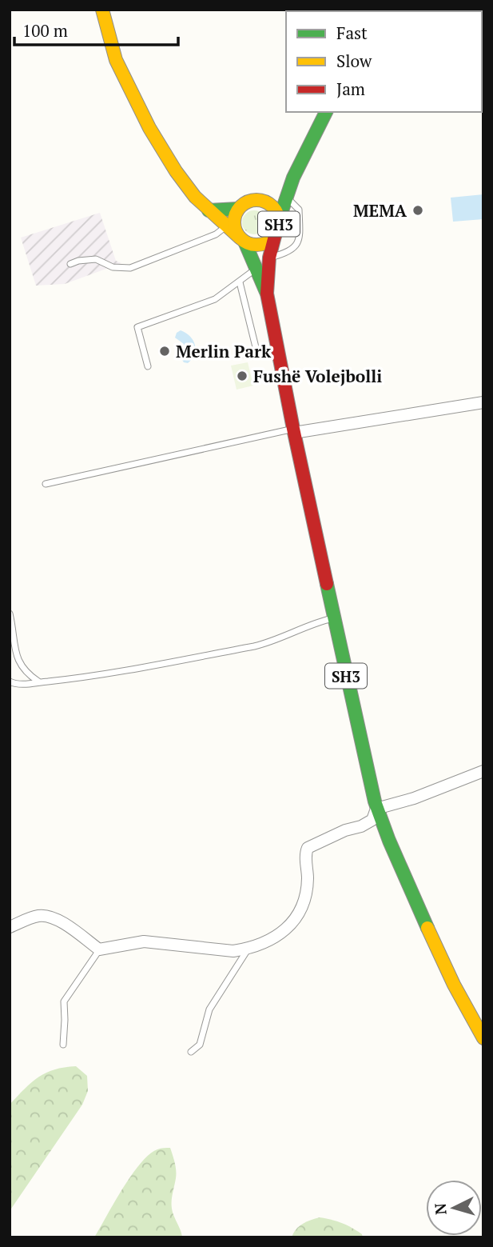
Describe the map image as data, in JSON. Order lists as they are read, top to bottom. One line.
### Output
{"streets":{"main road":["SH3"]},"places":["MEMA","Merlin Park","Fushë Volejbolli"],"legend":["Fast","Slow","Jam"],"scale_bar":"100 m","north":"left"}
